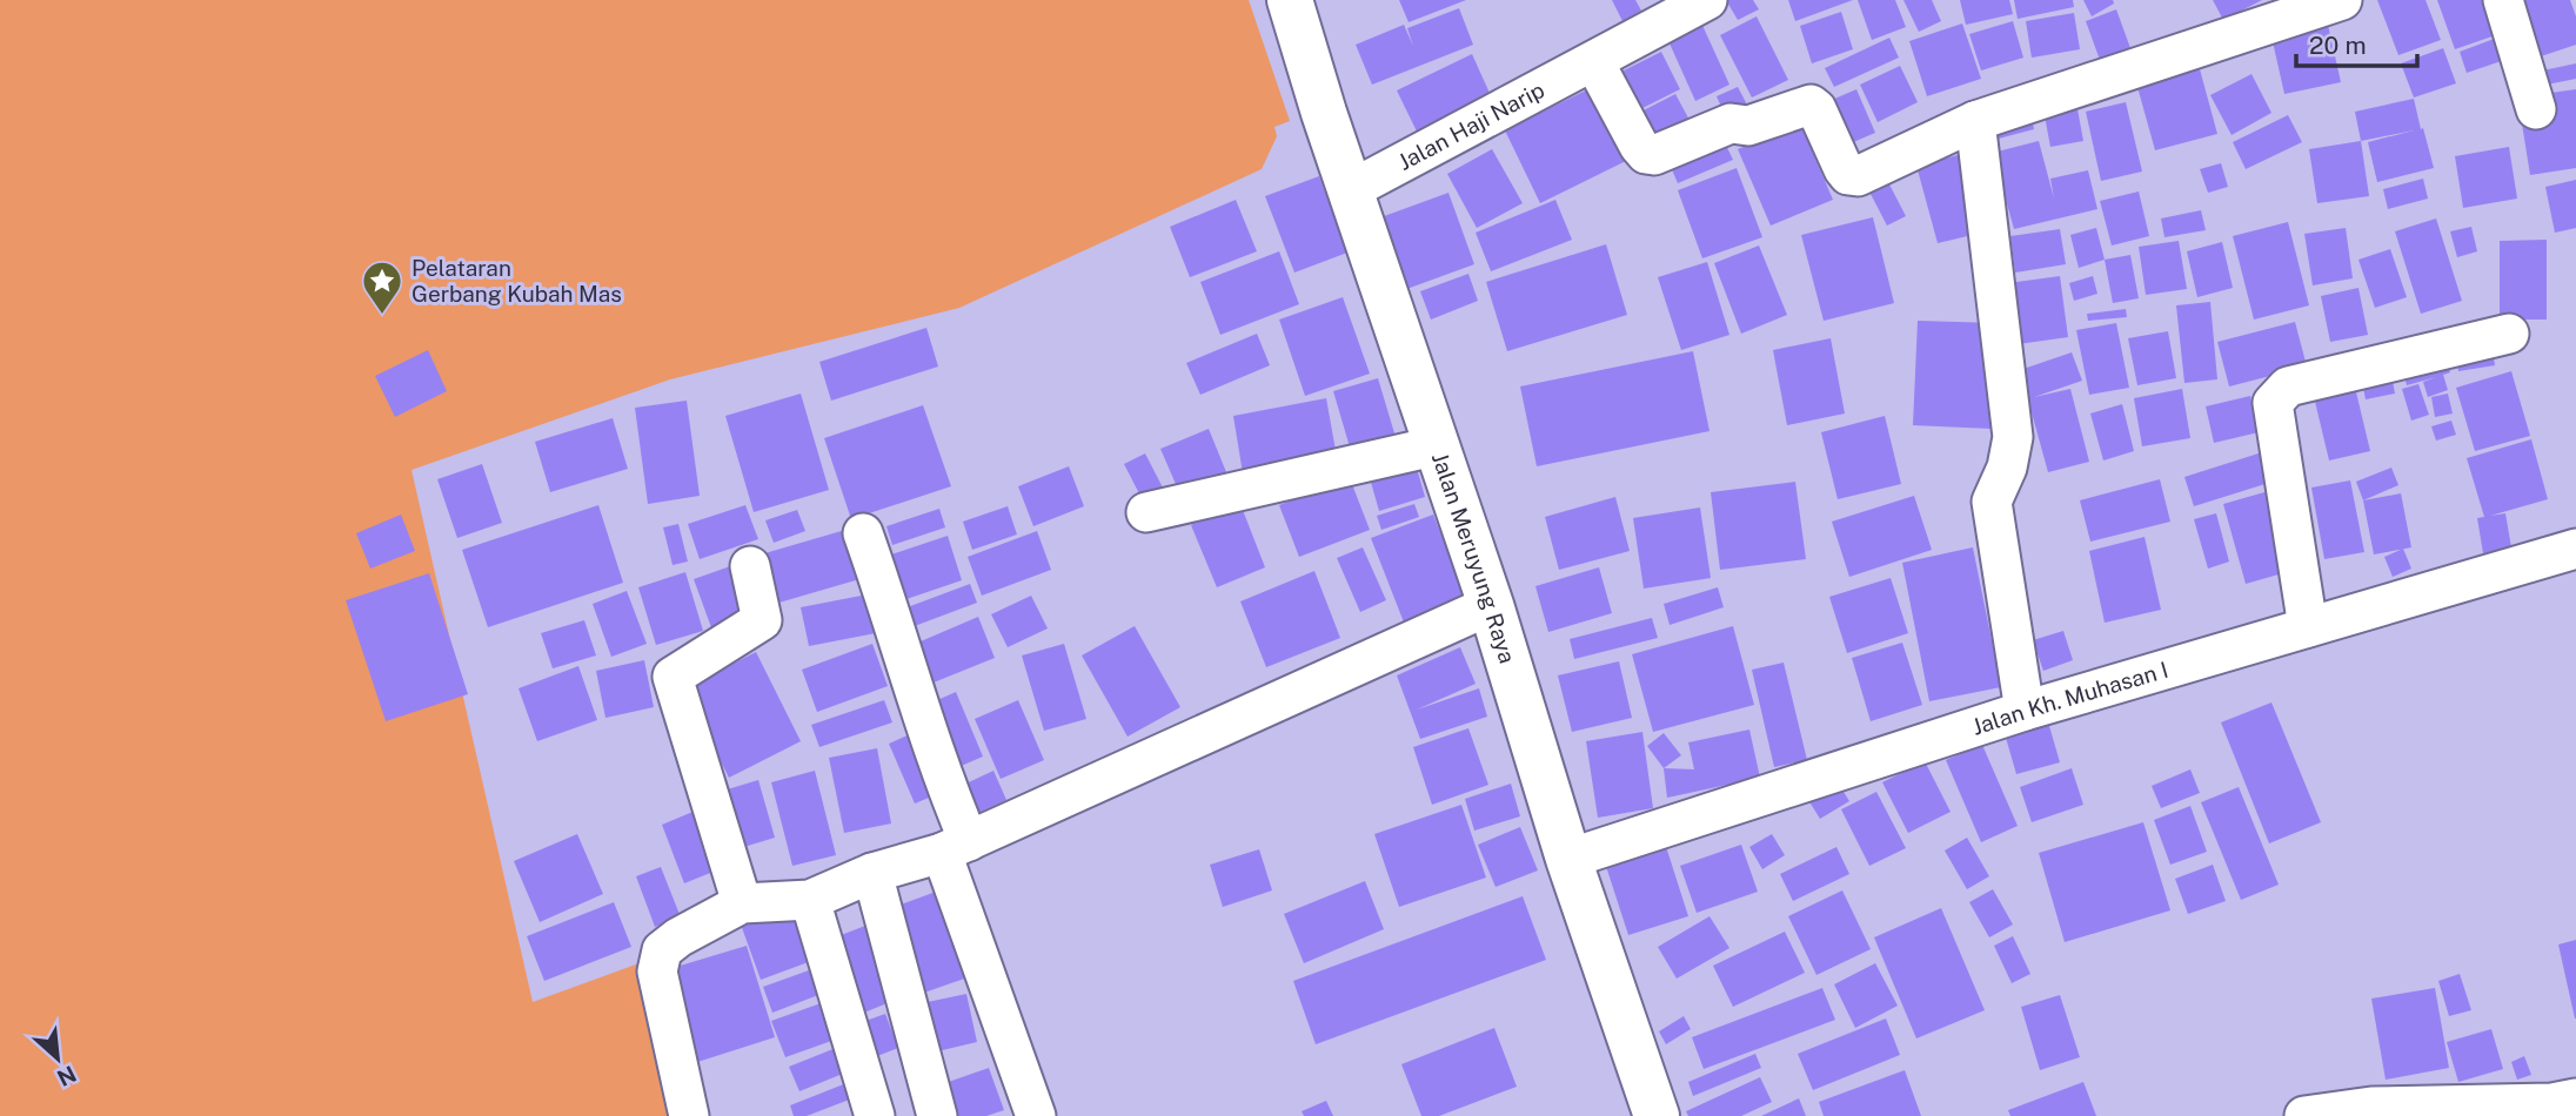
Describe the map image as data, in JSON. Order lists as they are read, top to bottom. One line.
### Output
{"streets":{"main road":["Jalan Meruyung Raya"],"street":["Jalan Haji Narip","Jalan Kh. Muhasan I"]},"crossings":[["Jalan Haji Narip","Jalan Meruyung Raya"],["Jalan Meruyung Raya","Jalan Kh. Muhasan I"]],"places":{"place":["Pelataran Gerbang Kubah Mas"]},"scale_bar":"20 m","north":"bottom right"}
